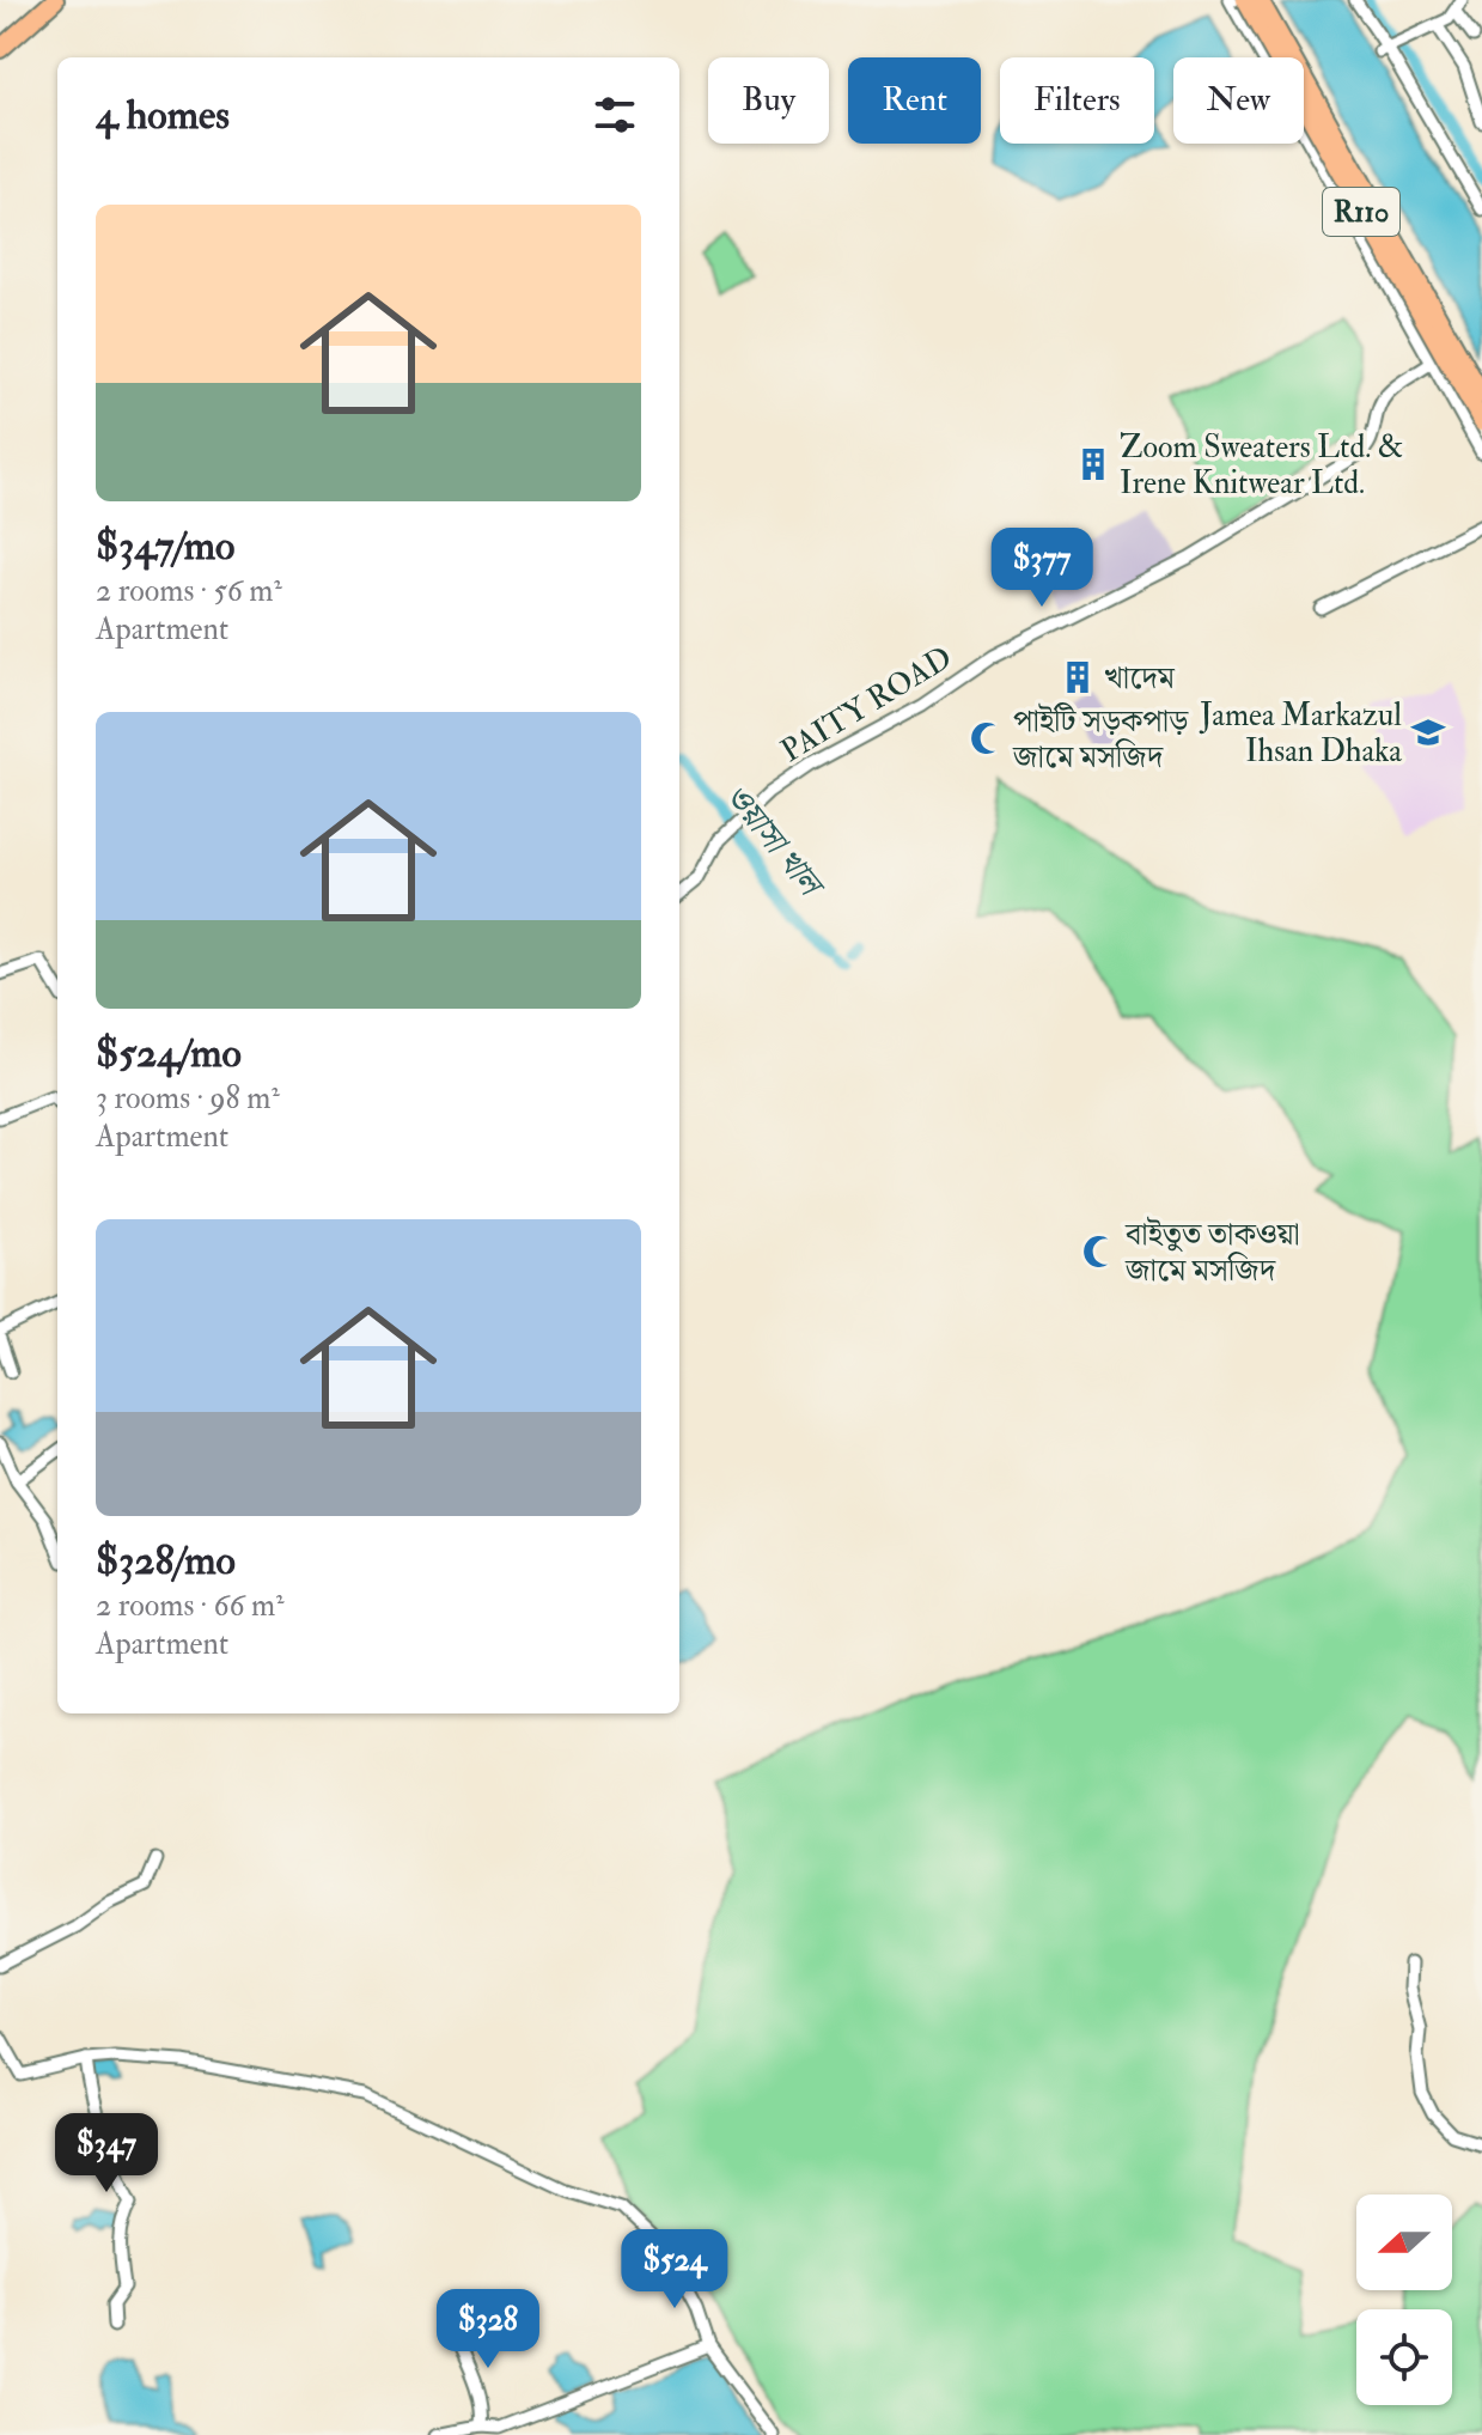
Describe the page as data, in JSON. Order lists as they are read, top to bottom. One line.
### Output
{"streets":{"main road":["R110"],"street":["PAITY ROAD"]},"water":["ওয়াসা খাল"],"places":{"building":["Zoom Sweaters Ltd. & Irene Knitwear Ltd.","খাদেম"],"school or university":["Jamea Markazul Ihsan Dhaka"],"mosque":["পাইটি সড়কপাড় জামে মসজিদ","বাইতুত তাকওয়া জামে মসজিদ"]},"north":"left","page":{"chip":["Buy","Rent","Filters","New"],"heading":"4 homes","list":[{"name":"$347/mo","note":"2 rooms · 56 m² · Apartment"},{"name":"$524/mo","note":"3 rooms · 98 m² · Apartment"},{"name":"$328/mo","note":"2 rooms · 66 m² · Apartment"}],"price":["$377","$347","$524","$328"]}}
